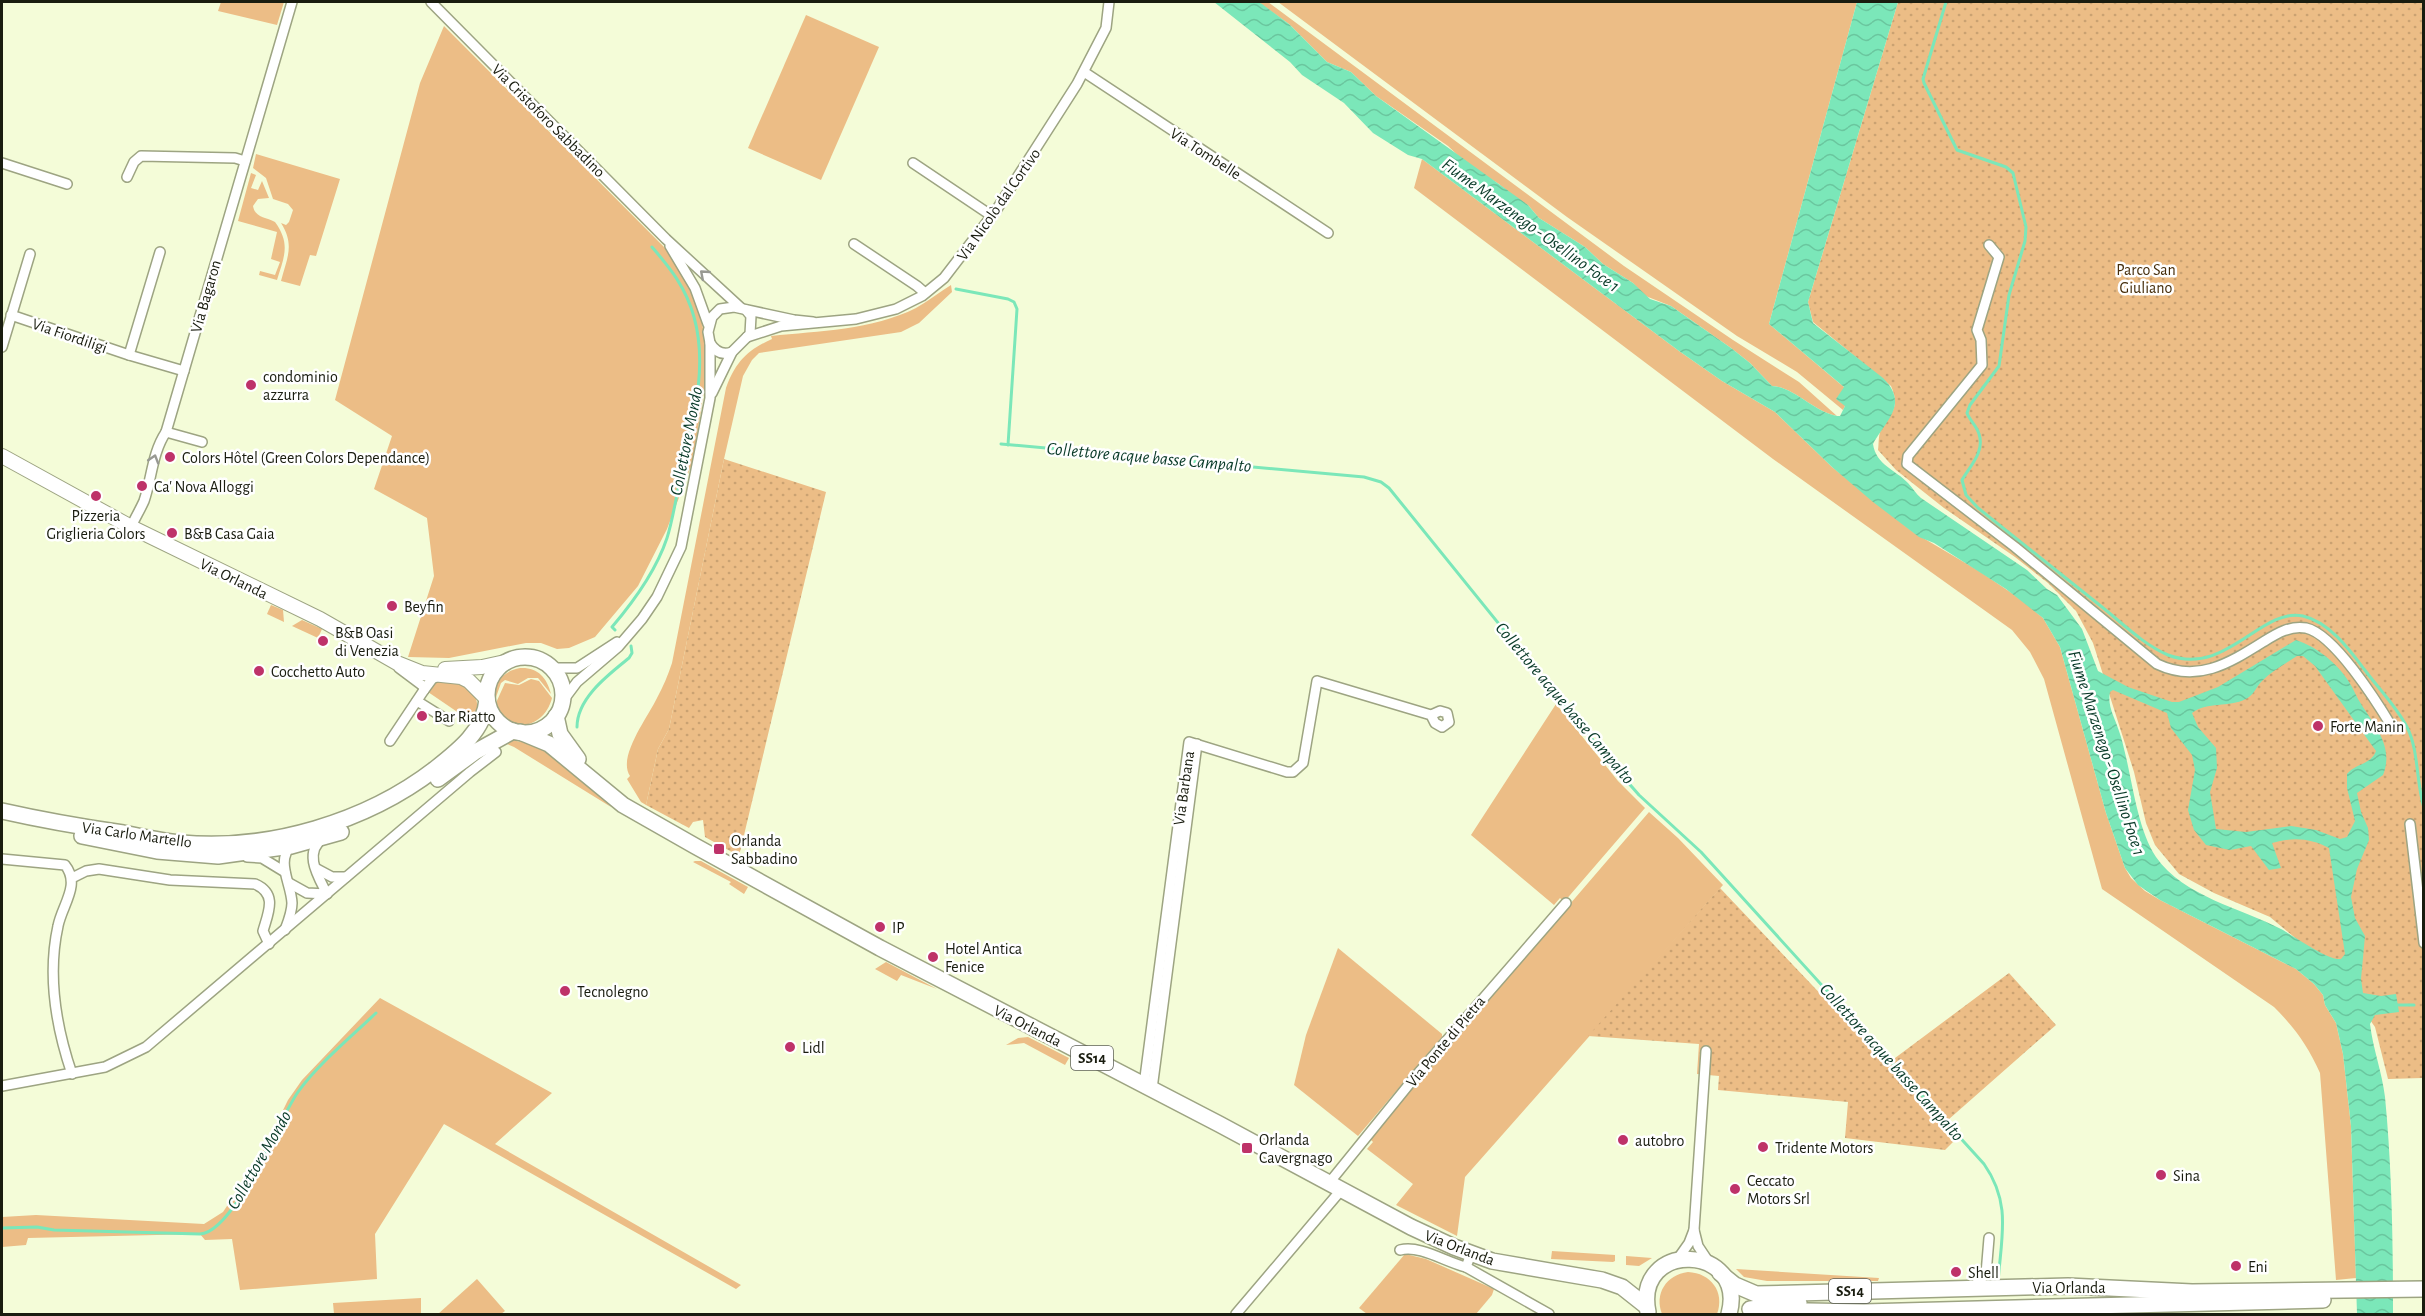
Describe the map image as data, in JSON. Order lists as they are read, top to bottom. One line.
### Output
{"streets":{"main road":["Via Orlanda","Via Carlo Martello","SS14"],"street":["Via Cristoforo Sabbadino","Via Tombelle","Via Nicolò dal Cortivo","Via Bagaron","Via Fiordiligi","Via Barbana","Via Ponte di Pietra"]},"crossings":[["Via Cristoforo Sabbadino","Via Nicolò dal Cortivo"],["Via Cristoforo Sabbadino","Via Orlanda"],["Via Cristoforo Sabbadino","Via Carlo Martello"],["Via Tombelle","Via Nicolò dal Cortivo"],["Via Bagaron","Via Fiordiligi"],["Via Bagaron","Via Orlanda"],["Via Orlanda","Via Barbana"],["Via Orlanda","Via Carlo Martello"],["Via Orlanda","Via Ponte di Pietra"],["Via Orlanda","SS14"]],"water":["Fiume Marzenego - Osellino Foce 1","Collettore Mondo","Collettore acque basse Campalto"],"parks":["Parco San Giuliano"],"places":{"other":["condominio azzurra","Colors Hôtel (Green Colors Dependance)","Ca' Nova Alloggi","Pizzeria Griglieria Colors","B&B Casa Gaia","Beyfin","B&B Oasi di Venezia","Cocchetto Auto","Bar Riatto","Forte Manin","IP","Hotel Antica Fenice","Tecnolegno","Lidl","autobro","Tridente Motors","Sina","Ceccato Motors Srl","Eni","Shell"],"transit":["Orlanda Sabbadino","Orlanda Cavergnago"]}}
